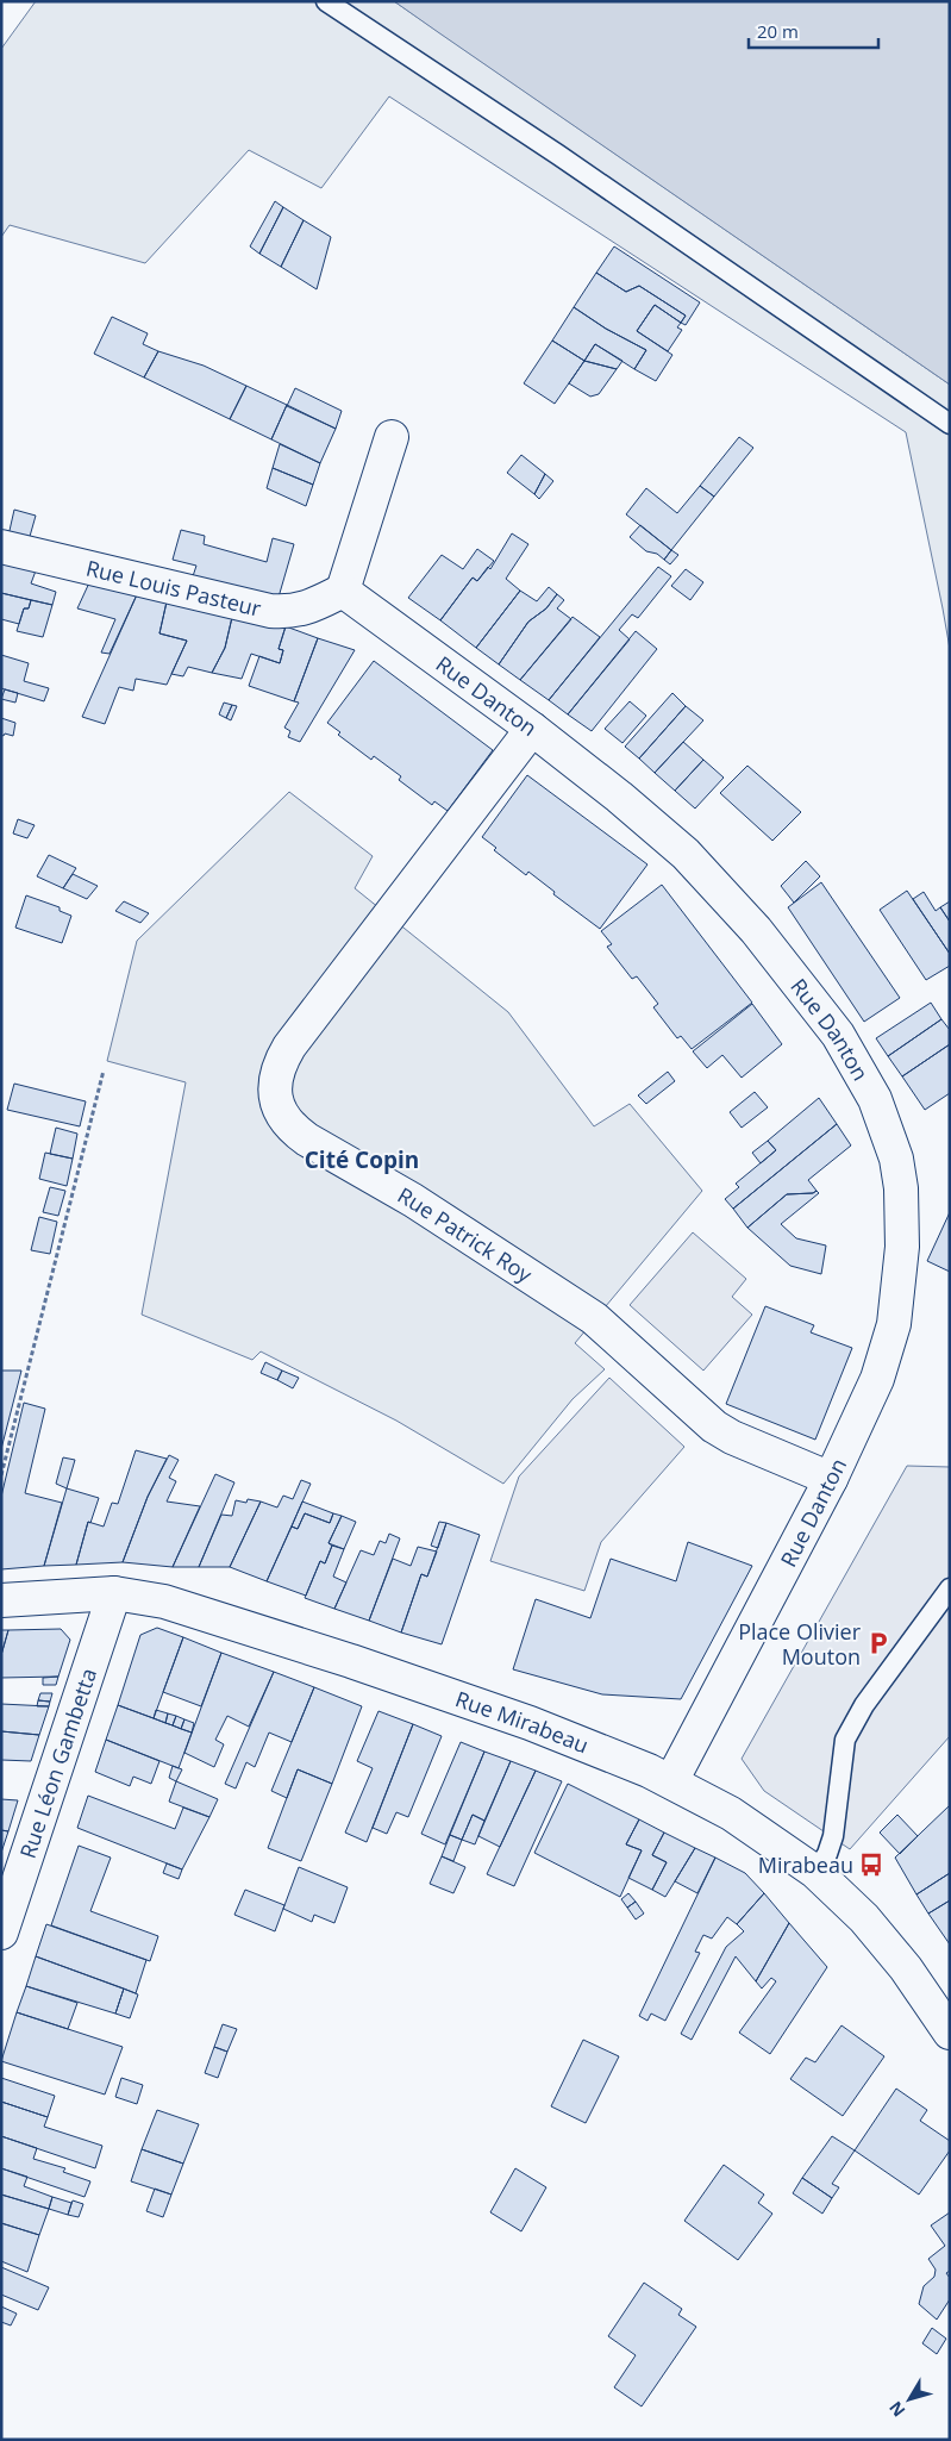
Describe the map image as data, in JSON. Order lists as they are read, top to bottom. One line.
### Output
{"streets":{"street":["Rue Louis Pasteur","Rue Danton","Rue Patrick Roy","Rue Mirabeau","Rue Léon Gambetta"]},"crossings":[["Rue Louis Pasteur","Rue Danton"],["Rue Danton","Rue Patrick Roy"],["Rue Danton","Rue Mirabeau"],["Rue Mirabeau","Rue Léon Gambetta"]],"districts":["Cité Copin"],"places":{"parking":["Place Olivier Mouton"],"bus stop":["Mirabeau"]},"scale_bar":"20 m","north":"bottom left"}
